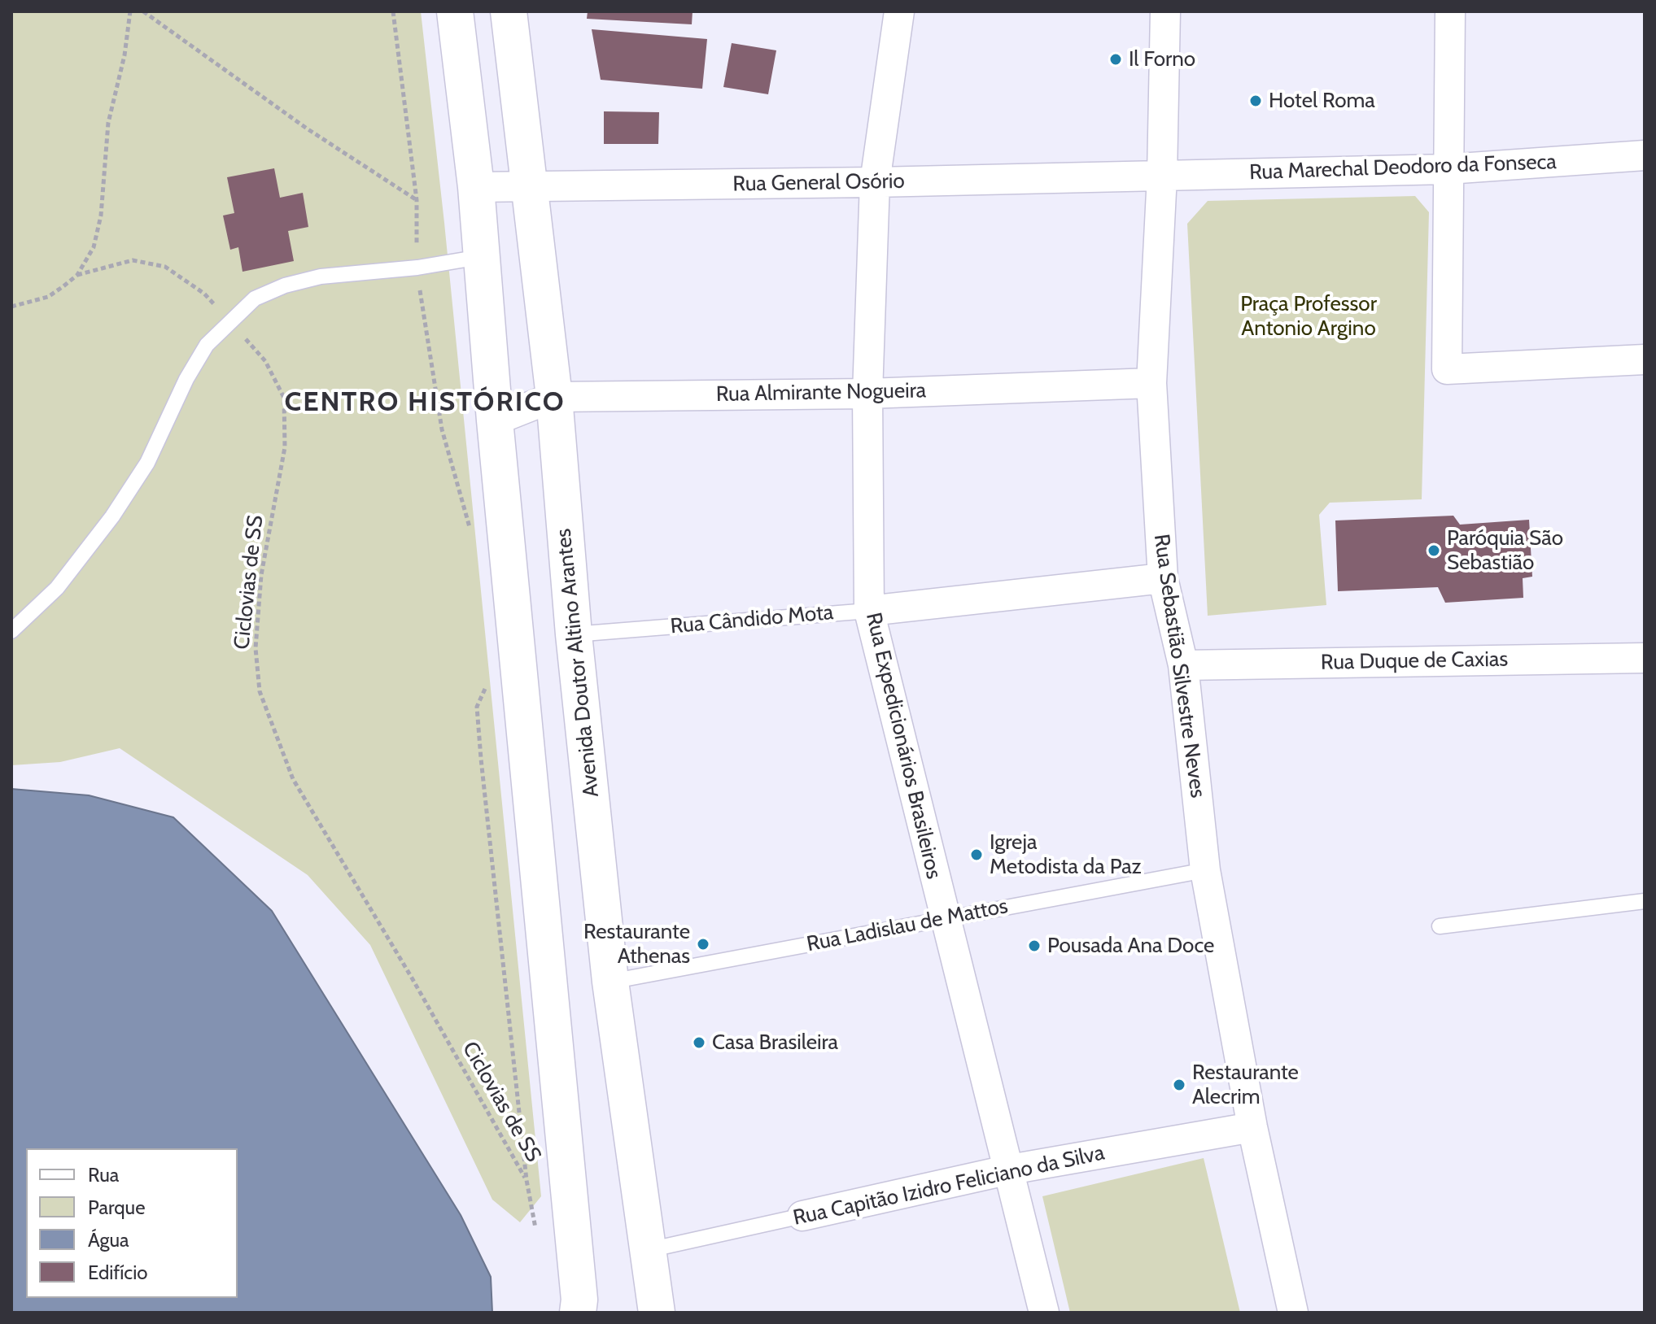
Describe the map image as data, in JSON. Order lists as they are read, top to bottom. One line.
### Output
{"streets":{"main road":["Avenida Doutor Altino Arantes"],"street":["Rua Marechal Deodoro da Fonseca","Rua General Osório","Rua Almirante Nogueira","Rua Cândido Mota","Rua Duque de Caxias","Rua Sebastião Silvestre Neves","Rua Expedicionários Brasileiros","Rua Capitão Izidro Feliciano da Silva"],"lane":["Rua Ladislau de Mattos"],"path":["Ciclovias de SS"]},"crossings":[["Rua Marechal Deodoro da Fonseca","Rua General Osório"],["Rua Marechal Deodoro da Fonseca","Rua Sebastião Silvestre Neves"],["Rua General Osório","Avenida Doutor Altino Arantes"],["Rua General Osório","Rua Sebastião Silvestre Neves"],["Rua General Osório","Rua Expedicionários Brasileiros"],["Rua Almirante Nogueira","Avenida Doutor Altino Arantes"],["Rua Almirante Nogueira","Rua Sebastião Silvestre Neves"],["Rua Almirante Nogueira","Rua Expedicionários Brasileiros"],["Rua Cândido Mota","Avenida Doutor Altino Arantes"],["Rua Cândido Mota","Rua Sebastião Silvestre Neves"],["Rua Cândido Mota","Rua Expedicionários Brasileiros"],["Rua Duque de Caxias","Rua Sebastião Silvestre Neves"],["Avenida Doutor Altino Arantes","Rua Ladislau de Mattos"],["Avenida Doutor Altino Arantes","Rua Capitão Izidro Feliciano da Silva"],["Rua Sebastião Silvestre Neves","Rua Ladislau de Mattos"],["Rua Sebastião Silvestre Neves","Rua Capitão Izidro Feliciano da Silva"],["Rua Expedicionários Brasileiros","Rua Ladislau de Mattos"],["Rua Expedicionários Brasileiros","Rua Capitão Izidro Feliciano da Silva"]],"districts":["CENTRO HISTÓRICO"],"parks":["Praça Professor Antonio Argino"],"places":["Il Forno","Hotel Roma","Paróquia São Sebastião","Igreja Metodista da Paz","Restaurante Athenas","Pousada Ana Doce","Casa Brasileira","Restaurante Alecrim"],"legend":["Rua","Parque","Água","Edifício"]}
